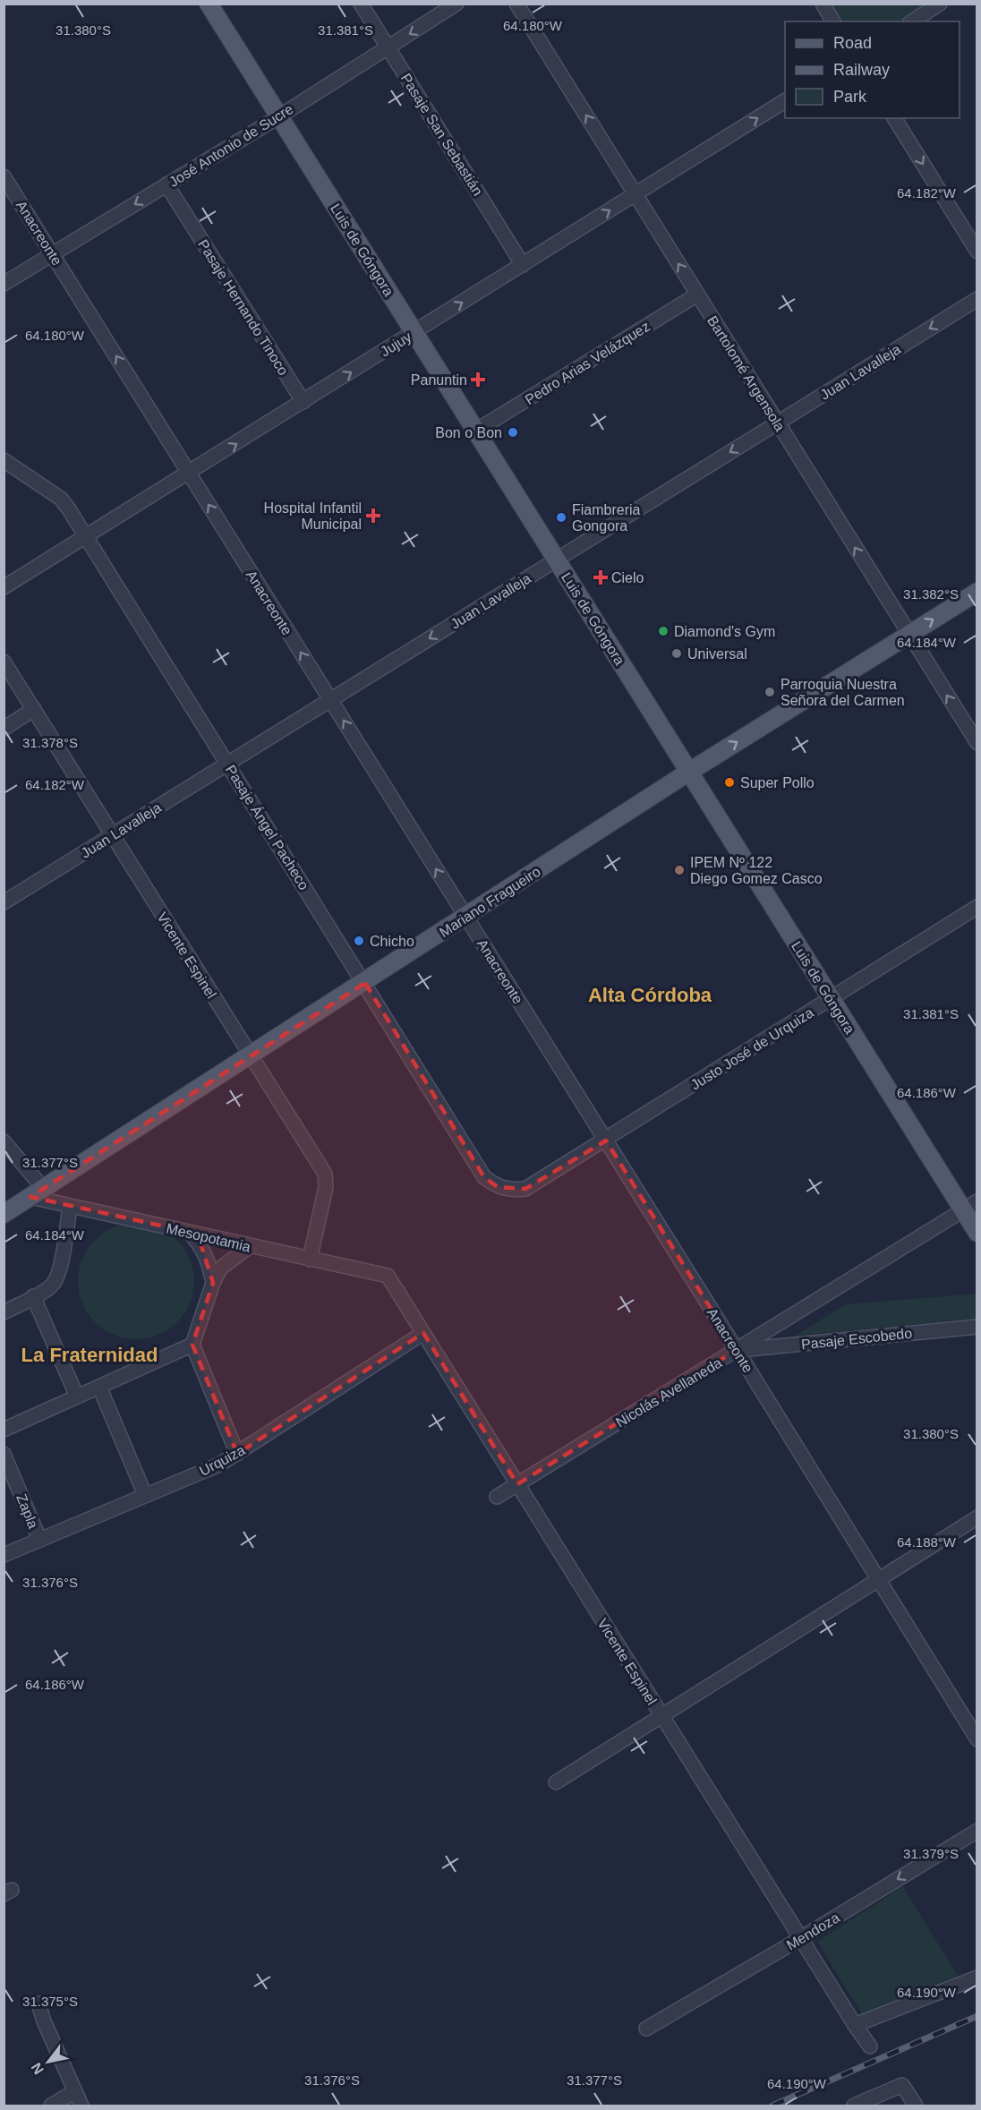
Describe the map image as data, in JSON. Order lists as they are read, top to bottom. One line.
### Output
{"streets":{"main road":["Luis de Góngora","Mariano Fragueiro"],"street":["Pasaje San Sebastián","José Antonio de Sucre","Anacreonte","Pasaje Hernando Tinoco","Jujuy","Pedro Arias Velázquez","Juan Lavalleja","Bartolomé Argensola","Pasaje Ángel Pacheco","Vicente Espinel","Justo José de Urquiza","Mesopotamia","Pasaje Escobedo","Nicolás Avellaneda","Urquiza","Zapla","Mendoza"]},"crossings":[["Pasaje San Sebastián","José Antonio de Sucre"],["Pasaje San Sebastián","Jujuy"],["José Antonio de Sucre","Anacreonte"],["José Antonio de Sucre","Luis de Góngora"],["José Antonio de Sucre","Pasaje Hernando Tinoco"],["Anacreonte","Jujuy"],["Anacreonte","Juan Lavalleja"],["Anacreonte","Mariano Fragueiro"],["Anacreonte","Justo José de Urquiza"],["Anacreonte","Pasaje Escobedo"],["Anacreonte","Nicolás Avellaneda"],["Luis de Góngora","Jujuy"],["Luis de Góngora","Pedro Arias Velázquez"],["Luis de Góngora","Juan Lavalleja"],["Luis de Góngora","Mariano Fragueiro"],["Luis de Góngora","Justo José de Urquiza"],["Luis de Góngora","Nicolás Avellaneda"],["Pasaje Hernando Tinoco","Jujuy"],["Jujuy","Bartolomé Argensola"],["Jujuy","Pasaje Ángel Pacheco"],["Pedro Arias Velázquez","Bartolomé Argensola"],["Juan Lavalleja","Bartolomé Argensola"],["Juan Lavalleja","Pasaje Ángel Pacheco"],["Juan Lavalleja","Vicente Espinel"],["Bartolomé Argensola","Mariano Fragueiro"],["Pasaje Ángel Pacheco","Mariano Fragueiro"],["Pasaje Ángel Pacheco","Justo José de Urquiza"],["Mariano Fragueiro","Vicente Espinel"],["Mariano Fragueiro","Mesopotamia"],["Vicente Espinel","Mesopotamia"],["Vicente Espinel","Nicolás Avellaneda"],["Vicente Espinel","Urquiza"],["Vicente Espinel","Mendoza"],["Pasaje Escobedo","Nicolás Avellaneda"],["Urquiza","Zapla"]],"one_way":["José Antonio de Sucre","Anacreonte","Jujuy","Juan Lavalleja","Bartolomé Argensola"],"districts":["Alta Córdoba","La Fraternidad"],"places":{"health":["Panuntin","Hospital Infantil Municipal","Cielo"],"other":["Bon o Bon","Fiambreria Gongora","Diamond's Gym","Universal","Parroquia Nuestra Señora del Carmen","Super Pollo","IPEM Nº 122 Diego Gomez Casco","Chicho"]},"legend":["Road","Railway","Park"],"north":"bottom left","coordinates":["64.180°W","31.380°S","31.381°S","64.182°W","31.382°S","64.184°W","31.378°S","64.186°W","31.377°S","64.188°W","31.376°S","31.379°S","64.190°W","31.375°S"]}
